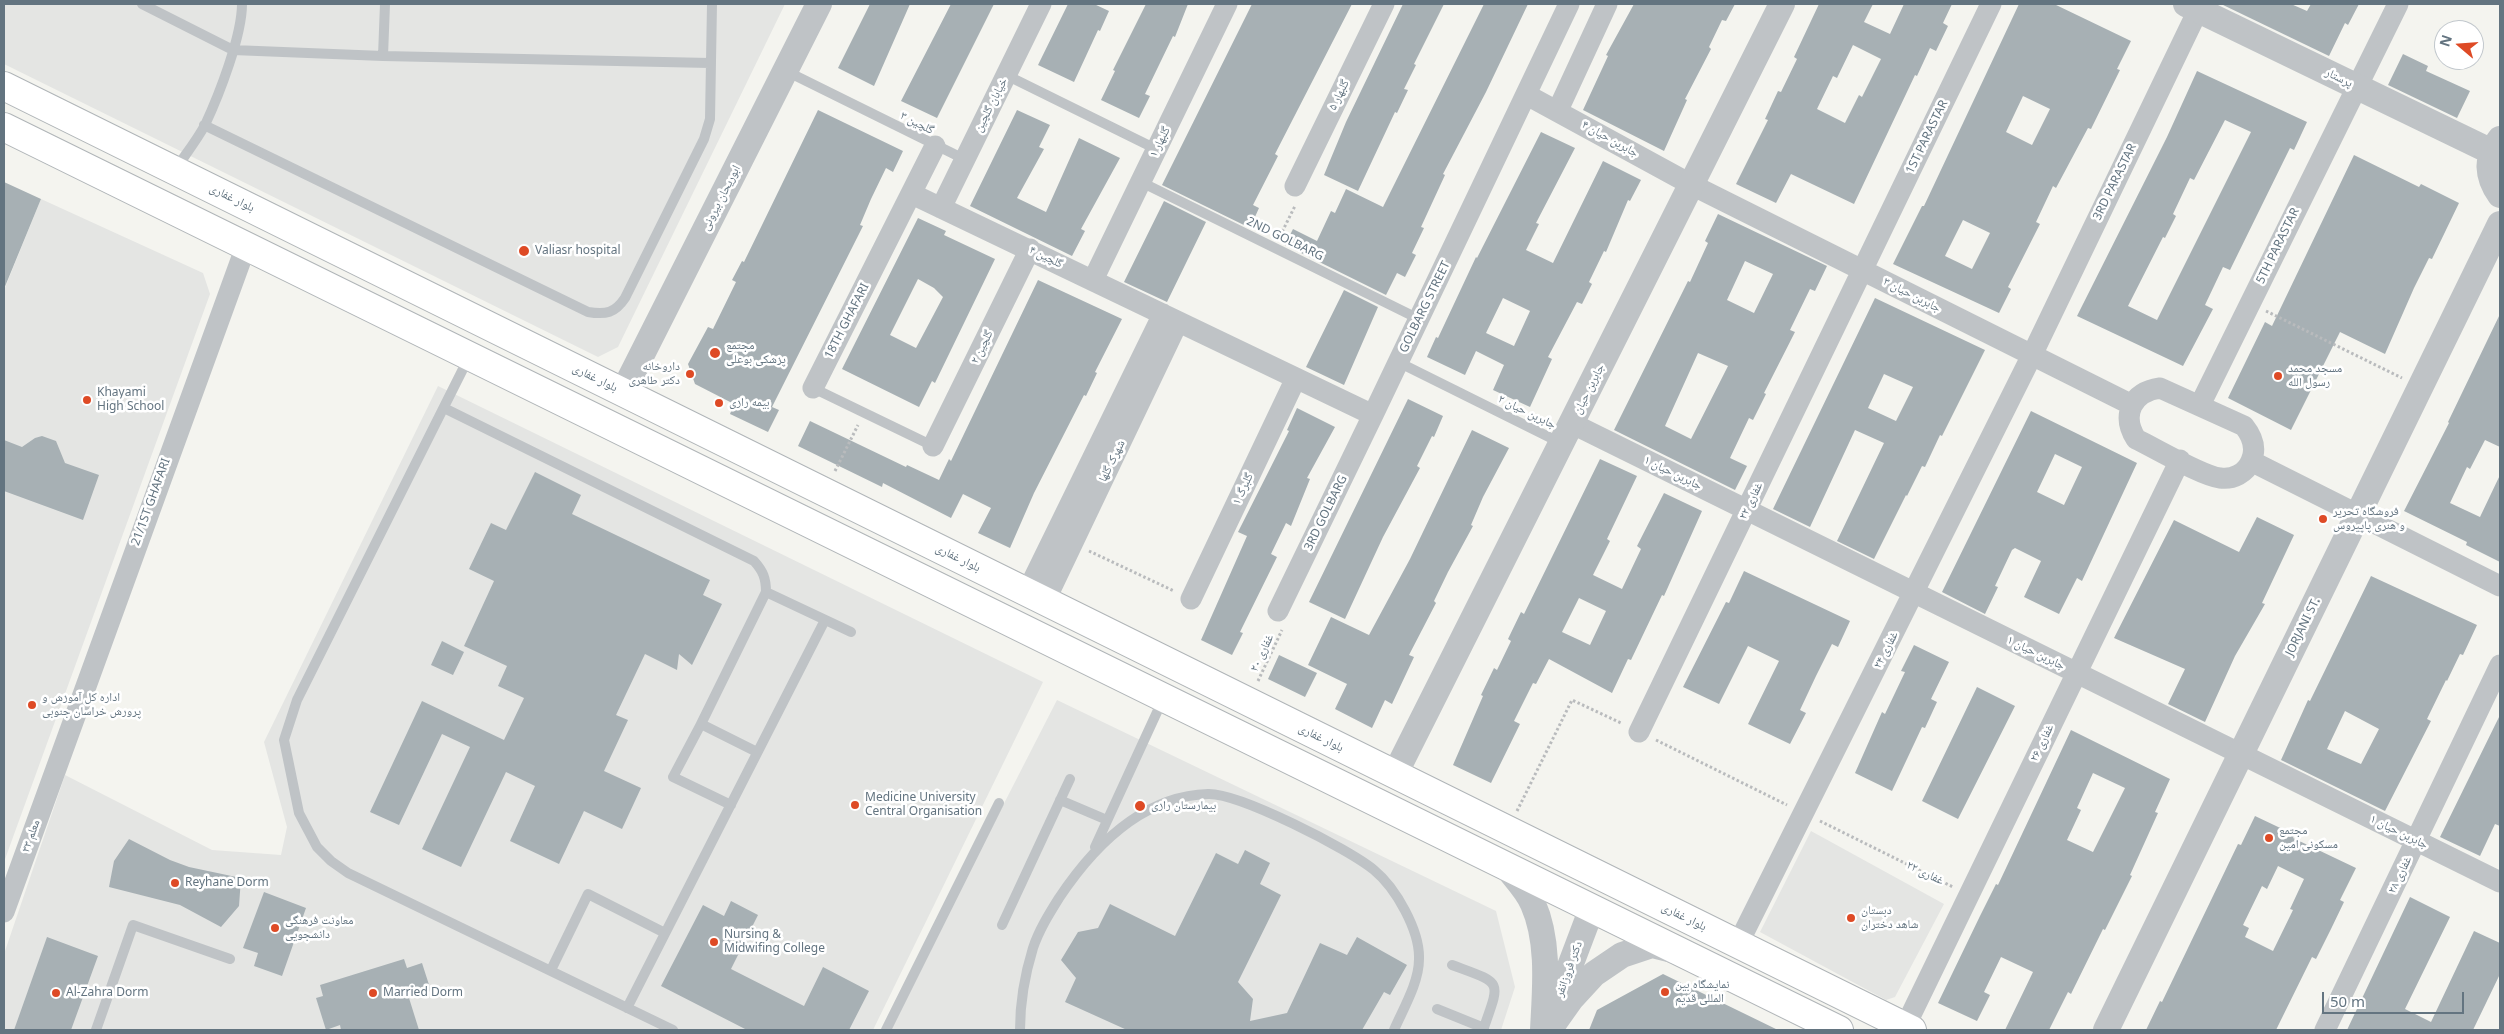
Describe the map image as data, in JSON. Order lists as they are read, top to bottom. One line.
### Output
{"streets":{"main road":["بلوار غفاری"],"street":["پرستار","گلبهار ۵","خیابان گلچین","1ST PARASTAR","جابربن حیان ۴","گلبهار ۱","3RD PARASTAR","ابوریحان بیرونی","5TH PARASTAR","گلچین ۴","جابربن حیان ۳","GOLBARG STREET","18TH GHAFARI","گلچین ۲","جابربن حیان","شهرک گلها","جابربن حیان ۱","گلبرگ ۱","غفاری ۲۲","21/1ST GHAFARI","3RD GOLBARG","JORJANI ST.","غفاری ۲۴","غفاری ۲۶","معلم ۳۳","غفاری ۲۸","دکتر فروزانفر"],"lane":["گلچین ۳","2ND GOLBARG","جابربن حیان ۲"],"path":["غفاری ۲۰"]},"crossings":[["پرستار","3RD PARASTAR"],["پرستار","5TH PARASTAR"],["خیابان گلچین","گلچین ۳"],["خیابان گلچین","گلچین ۴"],["گلچین ۳","ابوریحان بیرونی"],["1ST PARASTAR","جابربن حیان ۳"],["1ST PARASTAR","غفاری ۲۲"],["جابربن حیان ۴","جابربن حیان ۳"],["جابربن حیان ۴","GOLBARG STREET"],["جابربن حیان ۴","جابربن حیان"],["گلبهار ۱","2ND GOLBARG"],["گلبهار ۱","گلچین ۴"],["3RD PARASTAR","جابربن حیان ۳"],["3RD PARASTAR","غفاری ۲۴"],["بلوار غفاری","ابوریحان بیرونی"],["بلوار غفاری","جابربن حیان"],["بلوار غفاری","شهرک گلها"],["بلوار غفاری","غفاری ۲۲"],["بلوار غفاری","غفاری ۲۴"],["بلوار غفاری","غفاری ۲۰"],["بلوار غفاری","غفاری ۲۶"],["2ND GOLBARG","GOLBARG STREET"],["گلچین ۴","18TH GHAFARI"],["گلچین ۴","گلچین ۲"],["گلچین ۴","شهرک گلها"],["جابربن حیان ۳","جابربن حیان"],["جابربن حیان ۳","غفاری ۲۲"],["جابربن حیان ۳","غفاری ۲۴"],["GOLBARG STREET","جابربن حیان ۲"],["GOLBARG STREET","3RD GOLBARG"],["جابربن حیان","جابربن حیان ۲"],["جابربن حیان","جابربن حیان ۱"],["جابربن حیان ۲","جابربن حیان ۱"],["جابربن حیان ۱","غفاری ۲۲"],["جابربن حیان ۱","JORJANI ST."],["جابربن حیان ۱","غفاری ۲۴"],["جابربن حیان ۱","غفاری ۲۶"],["جابربن حیان ۱","غفاری ۲۸"],["غفاری ۲۲","غفاری ۲۴"],["غفاری ۲۲","غفاری ۲۶"],["21/1ST GHAFARI","معلم ۳۳"],["3RD GOLBARG","غفاری ۲۰"]],"places":["Valiasr hospital","مجتمع پزشکی بوعلی","داروخانه دکتر طاهری","مسجد محمد رسول الله","Khayami High School","بیمه رازی","فروشگاه تحریر و هنری پاپیروس","اداره کل آموزش و پرورش خراسان جنوبی","Medicine University Central Organisation","بیمارستان رازی","مجتمع مسکونی امین","Reyhane Dorm","دبستان شاهد دختران","معاونت فرهنگی دانشجویی","Nursing & Midwifing College","نمایشگاه بین المللی قدیم","Al-Zahra Dorm","Married Dorm"],"scale_bar":"50 m","north":"left"}
